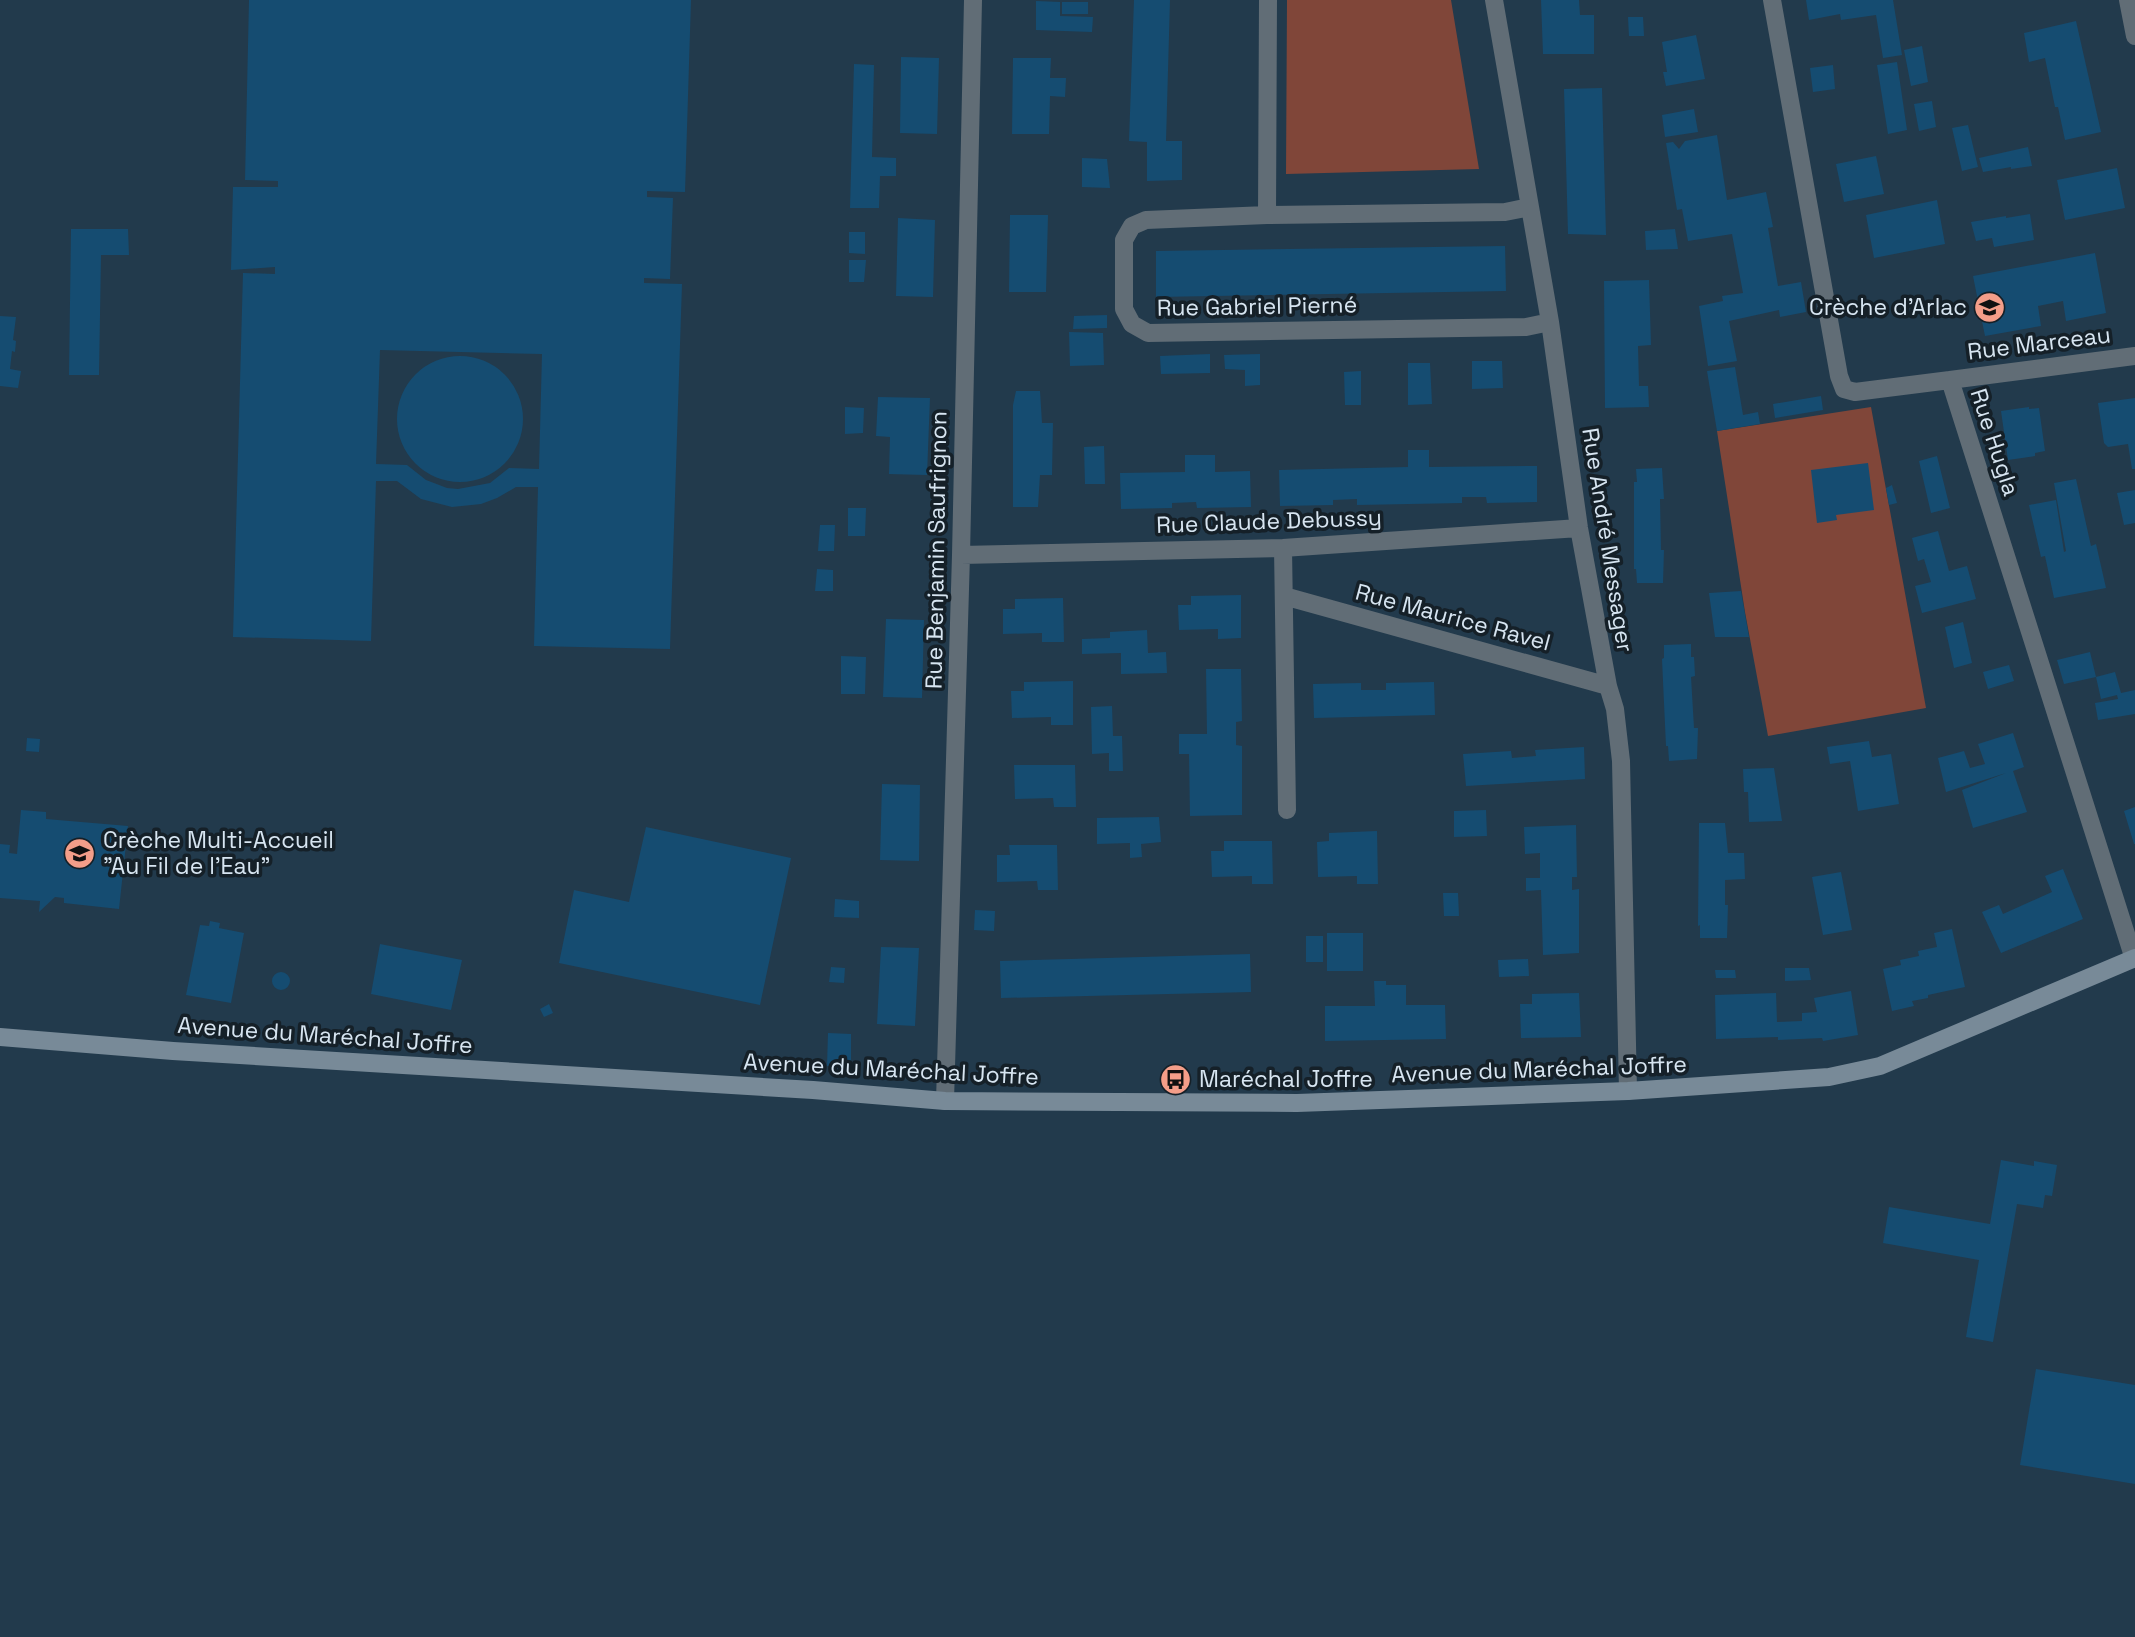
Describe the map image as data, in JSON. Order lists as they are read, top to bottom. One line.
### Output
{"streets":{"street":["Rue Gabriel Pierné","Rue Marceau","Rue Hugla","Rue Claude Debussy","Rue André Messager","Rue Benjamin Saufrignon","Rue Maurice Ravel","Avenue du Maréchal Joffre"]},"crossings":[["Rue Gabriel Pierné","Rue André Messager"],["Rue Marceau","Rue Hugla"],["Rue Hugla","Avenue du Maréchal Joffre"],["Rue Claude Debussy","Rue André Messager"],["Rue Claude Debussy","Rue Benjamin Saufrignon"],["Rue André Messager","Rue Maurice Ravel"],["Rue André Messager","Avenue du Maréchal Joffre"],["Rue Benjamin Saufrignon","Avenue du Maréchal Joffre"]],"places":{"school or university":["Crèche d'Arlac","Crèche Multi-Accueil \"Au Fil de l'Eau\""],"bus stop":["Maréchal Joffre"]}}
